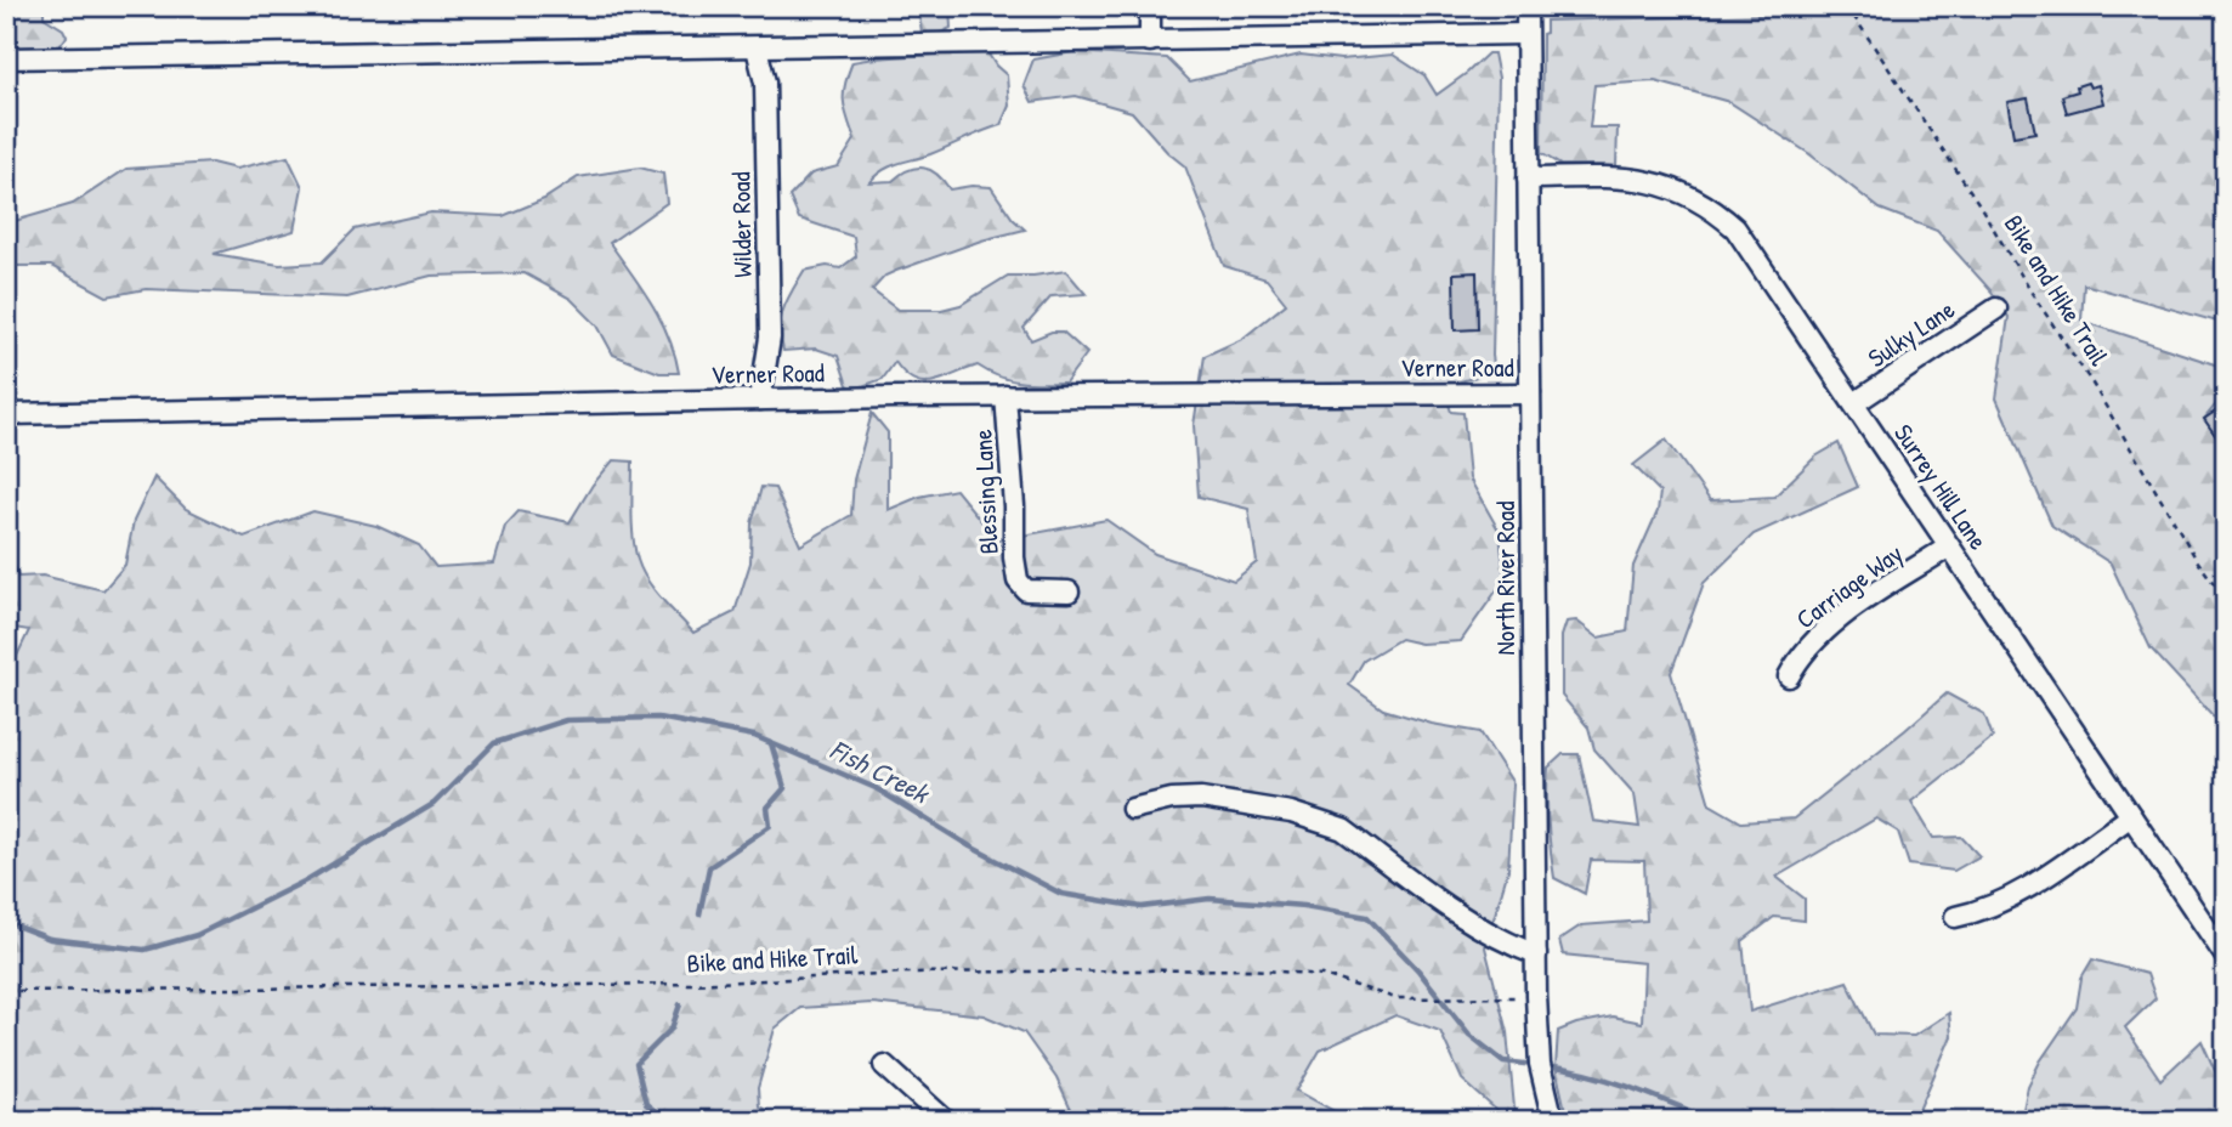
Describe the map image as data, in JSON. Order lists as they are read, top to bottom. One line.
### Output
{"streets":{"street":["Wilder Road","Sulky Lane","Verner Road","Surrey Hill Lane","Blessing Lane","North River Road","Carriage Way"],"path":["Bike and Hike Trail"]},"crossings":[["Wilder Road","Verner Road"],["Bike and Hike Trail","North River Road"],["Sulky Lane","Surrey Hill Lane"],["Verner Road","Blessing Lane"],["Verner Road","North River Road"],["Surrey Hill Lane","North River Road"],["Surrey Hill Lane","Carriage Way"]],"water":["Fish Creek"]}
